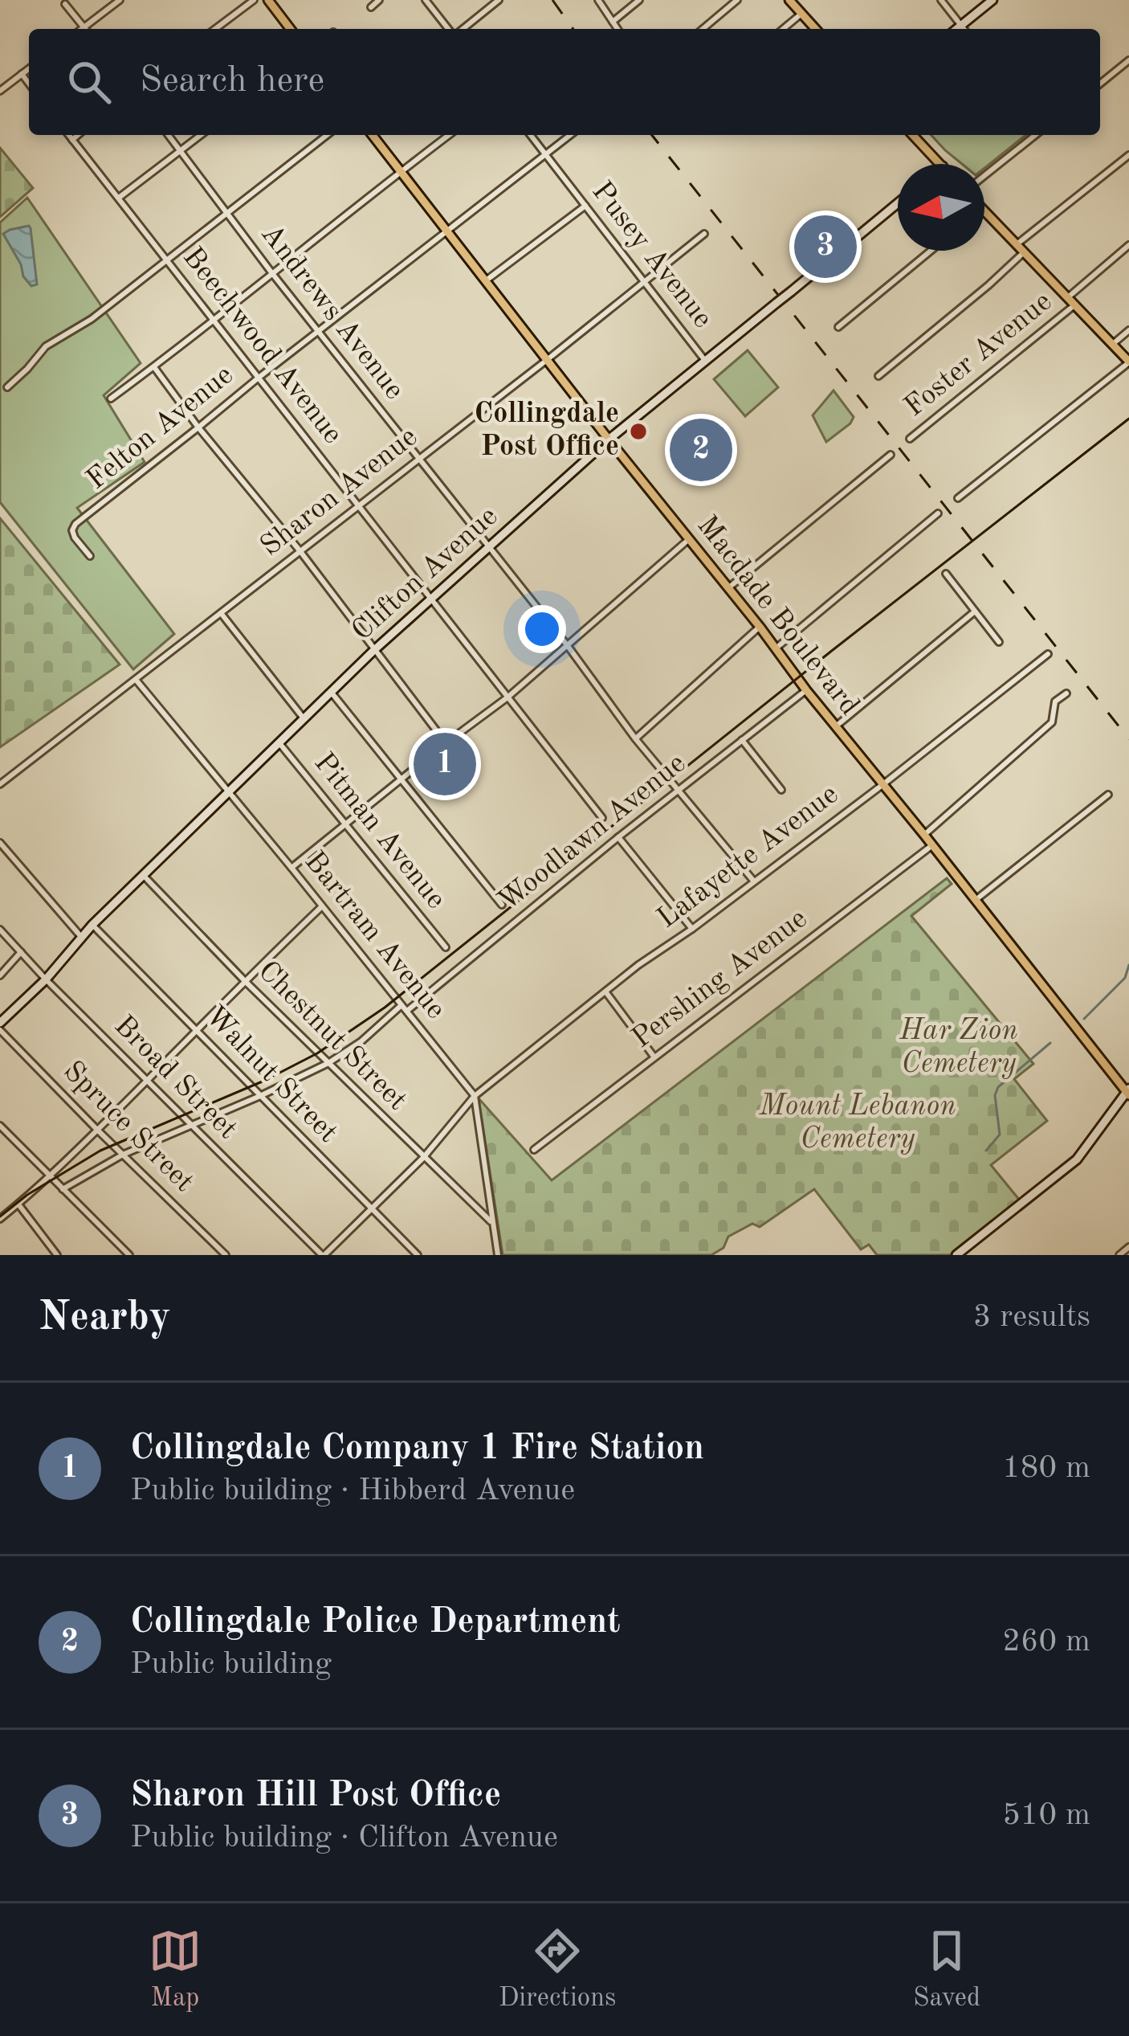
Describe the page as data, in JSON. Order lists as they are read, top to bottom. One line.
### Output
{"streets":{"main road":["Macdade Boulevard"],"street":["Pusey Avenue","Andrews Avenue","Beechwood Avenue","Foster Avenue","Felton Avenue","Sharon Avenue","Clifton Avenue","Pitman Avenue","Woodlawn Avenue","Lafayette Avenue","Bartram Avenue","Pershing Avenue","Chestnut Street","Walnut Street","Broad Street","Spruce Street"]},"crossings":[["Pusey Avenue","Felton Avenue"],["Pusey Avenue","Sharon Avenue"],["Pusey Avenue","Clifton Avenue"],["Andrews Avenue","Felton Avenue"],["Andrews Avenue","Sharon Avenue"],["Andrews Avenue","Clifton Avenue"],["Andrews Avenue","Woodlawn Avenue"],["Andrews Avenue","Lafayette Avenue"],["Beechwood Avenue","Felton Avenue"],["Beechwood Avenue","Sharon Avenue"],["Beechwood Avenue","Clifton Avenue"],["Felton Avenue","Macdade Boulevard"],["Sharon Avenue","Macdade Boulevard"],["Sharon Avenue","Bartram Avenue"],["Clifton Avenue","Macdade Boulevard"],["Clifton Avenue","Pitman Avenue"],["Clifton Avenue","Bartram Avenue"],["Clifton Avenue","Chestnut Street"],["Clifton Avenue","Walnut Street"],["Clifton Avenue","Broad Street"],["Clifton Avenue","Spruce Street"],["Macdade Boulevard","Woodlawn Avenue"],["Macdade Boulevard","Lafayette Avenue"],["Macdade Boulevard","Pershing Avenue"],["Woodlawn Avenue","Bartram Avenue"],["Lafayette Avenue","Bartram Avenue"],["Lafayette Avenue","Chestnut Street"],["Lafayette Avenue","Walnut Street"],["Lafayette Avenue","Broad Street"]],"parks":["Har Zion Cemetery","Mount Lebanon Cemetery"],"places":["Collingdale Post Office"],"north":"left","page":{"search":"Search here","pins":["3","2","1"],"heading":["Nearby","3 results"],"list":[{"mark":"1","name":"Collingdale Company 1 Fire Station","note":"Public building · Hibberd Avenue","value":"180 m"},{"mark":"2","name":"Collingdale Police Department","note":"Public building","value":"260 m"},{"mark":"3","name":"Sharon Hill Post Office","note":"Public building · Clifton Avenue","value":"510 m"}],"nav":["Map","Directions","Saved"]}}
